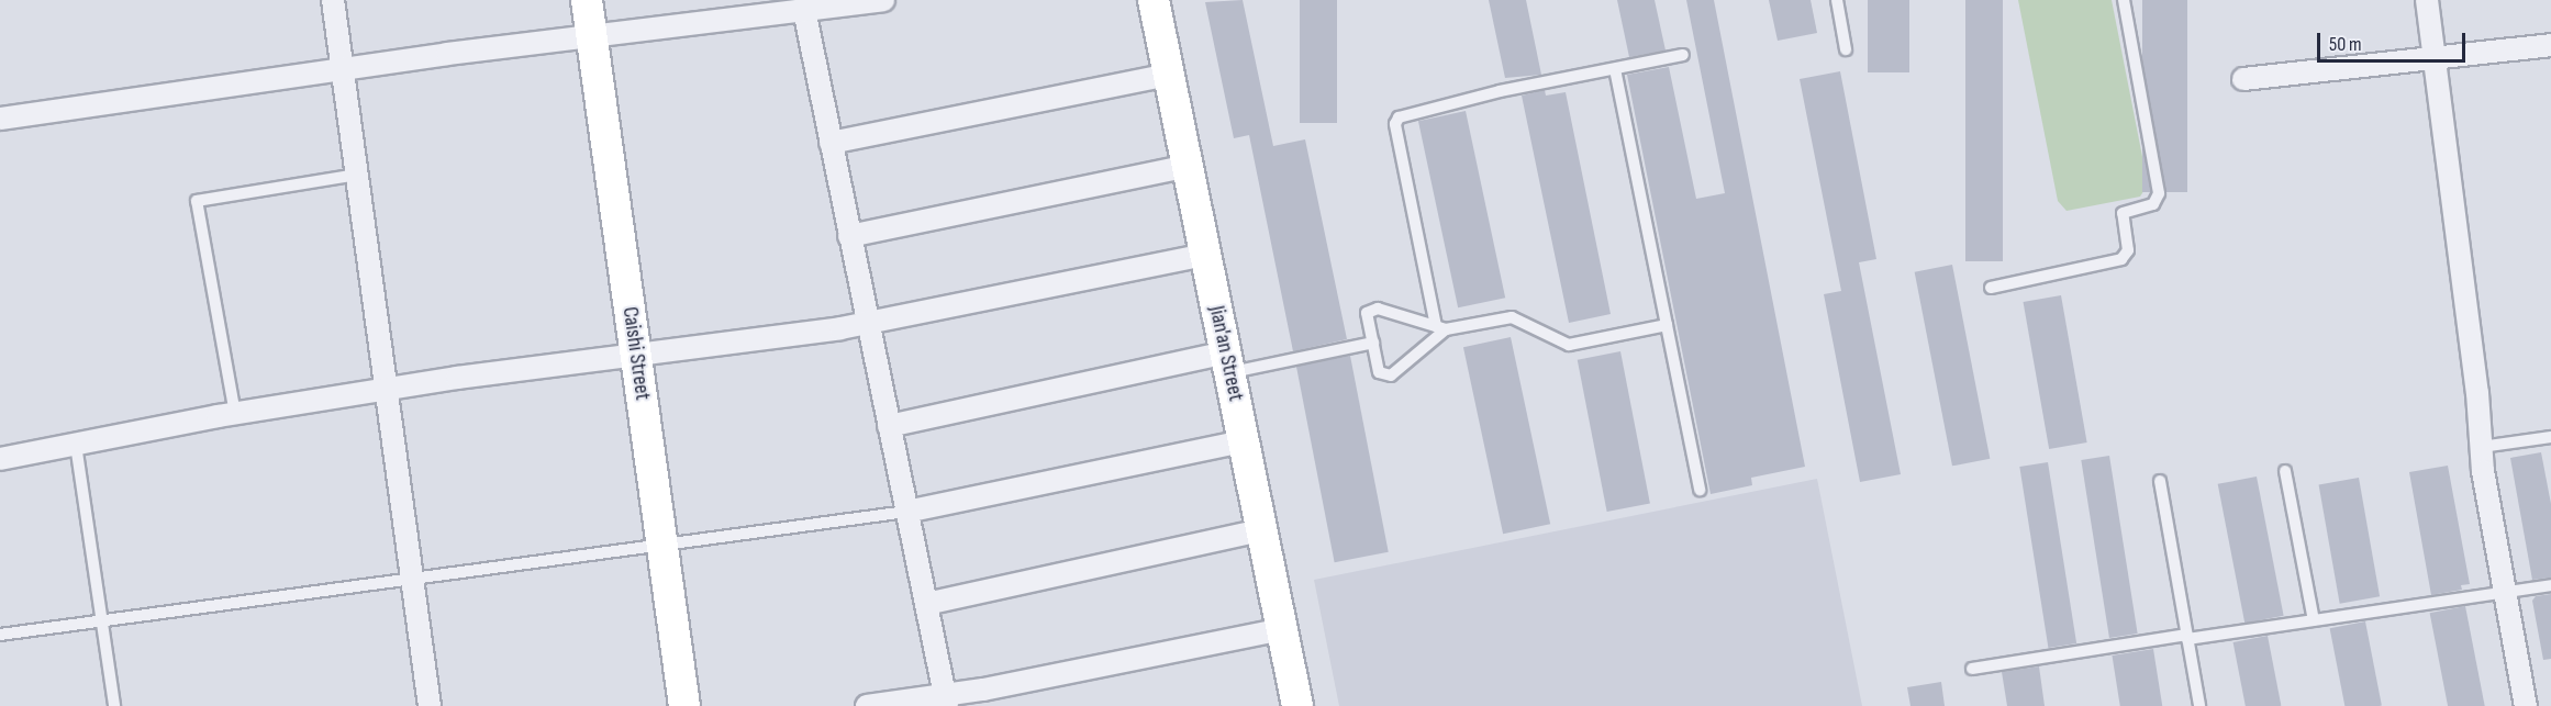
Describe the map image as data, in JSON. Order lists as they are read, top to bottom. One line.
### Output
{"streets":{"main road":["Caishi Street","Jian'an Street"]},"scale_bar":"50 m"}
